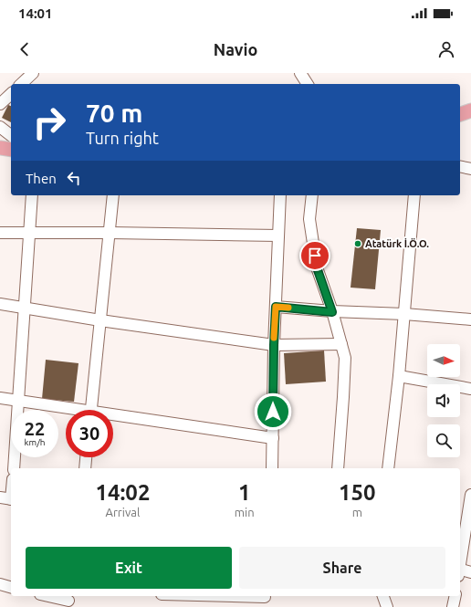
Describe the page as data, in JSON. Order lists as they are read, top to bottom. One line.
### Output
{"places":["Atatürk İ.Ö.O."],"north":"right","page":{"status":"14:01","header":"Navio","turn":["70 m","Turn right"],"then":"Then","speed":"22 km/h","limit":"30","eta":["14:02","Arrival","1","min","150","m"],"buttons":["Exit","Share"]}}
